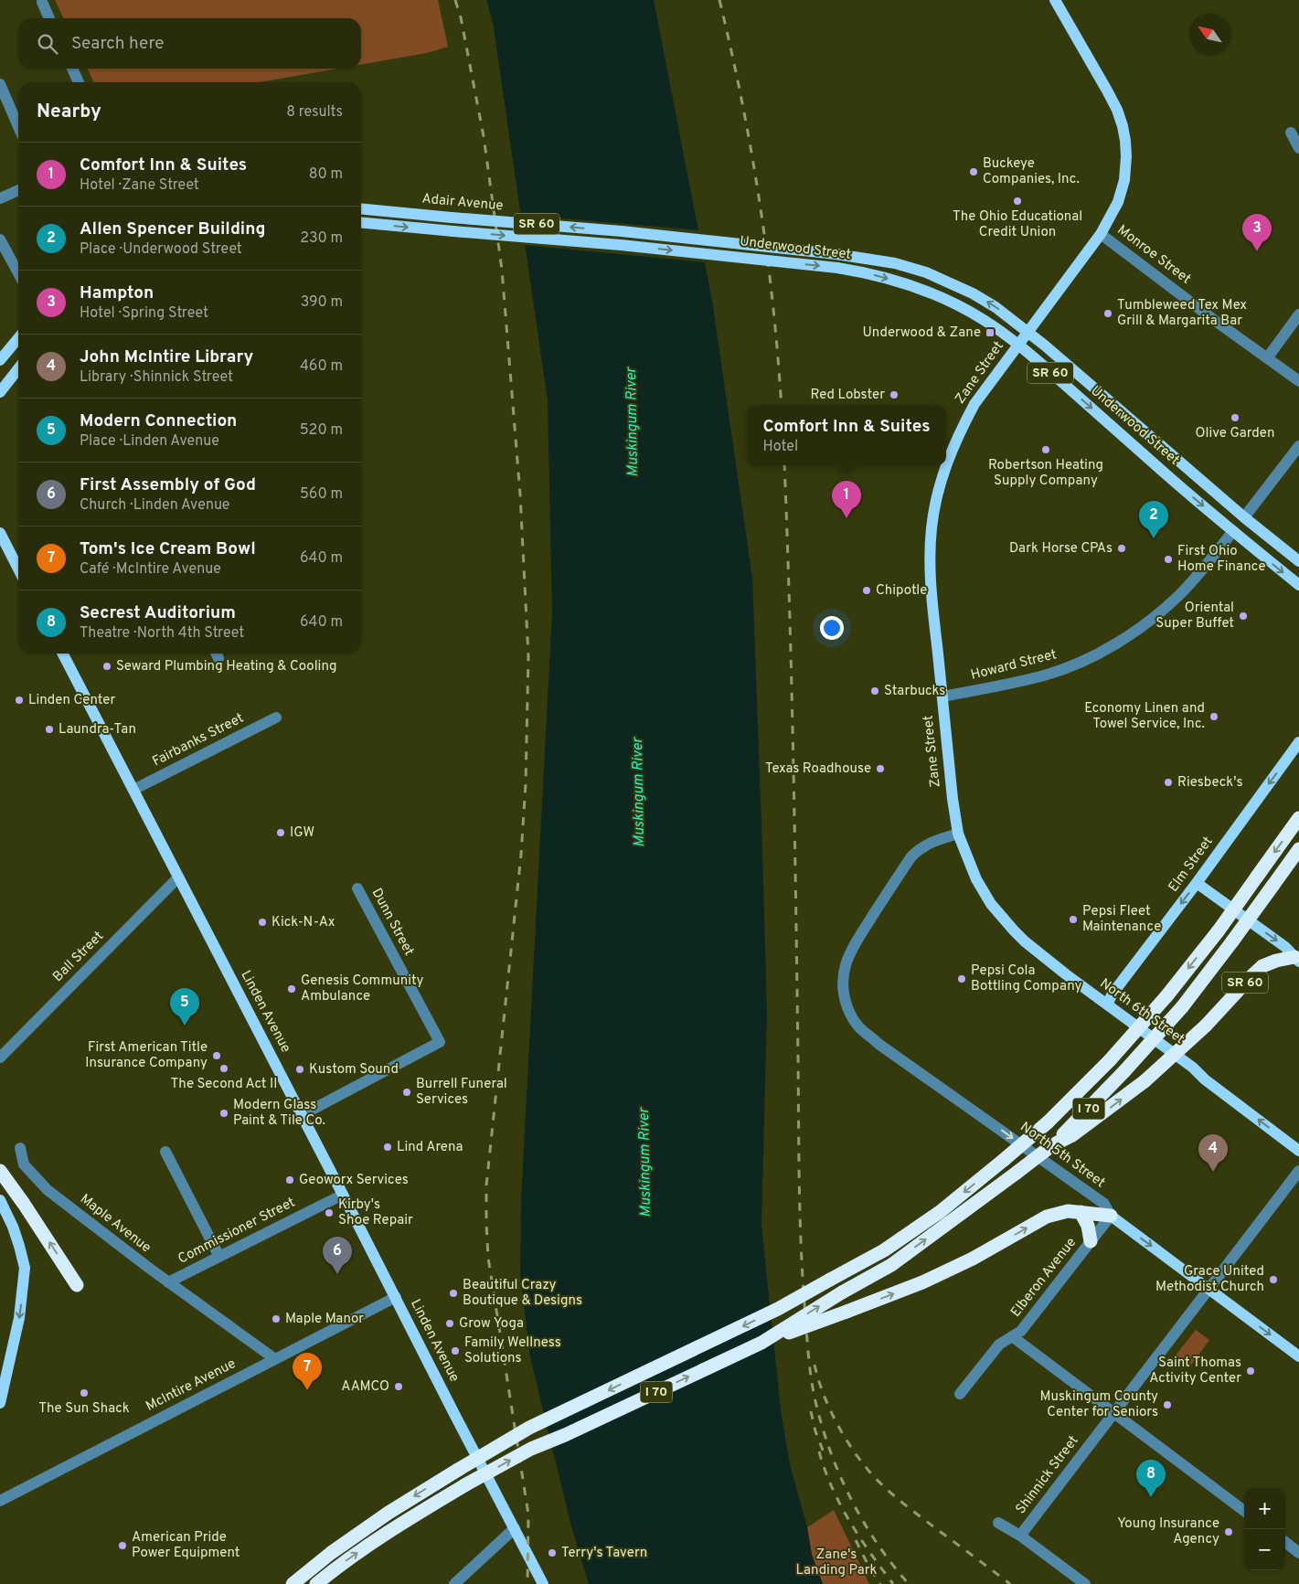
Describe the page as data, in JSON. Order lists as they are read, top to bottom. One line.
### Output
{"streets":{"highway":["SR 60","I 70"],"main road":["Adair Avenue","Underwood Street","Zane Street","Elm Street","Linden Avenue","North 6th Street","North 5th Street"],"street":["Monroe Street","Howard Street","Fairbanks Street","Dunn Street","Ball Street","Maple Avenue","Commissioner Street","Elberon Avenue","McIntire Avenue","Shinnick Street"]},"crossings":[["Adair Avenue","Underwood Street"],["SR 60","I 70"],["Underwood Street","Zane Street"],["Underwood Street","Howard Street"],["Monroe Street","Zane Street"],["Zane Street","Howard Street"],["Zane Street","North 6th Street"],["Zane Street","North 5th Street"],["Fairbanks Street","Linden Avenue"],["Elm Street","North 6th Street"],["Dunn Street","Linden Avenue"],["Ball Street","Linden Avenue"],["Linden Avenue","Commissioner Street"],["Linden Avenue","McIntire Avenue"],["North 6th Street","North 5th Street"],["North 5th Street","Elberon Avenue"],["North 5th Street","Shinnick Street"],["Maple Avenue","Commissioner Street"],["Maple Avenue","McIntire Avenue"]],"one_way":["Adair Avenue","Elm Street","North 6th Street"],"water":["Muskingum River"],"parks":["Zane's Landing Park"],"places":{"other":["Buckeye Companies, Inc.","The Ohio Educational Credit Union","Tumbleweed Tex Mex Grill & Margarita Bar","Red Lobster","Olive Garden","Robertson Heating Supply Company","Dark Horse CPAs","First Ohio Home Finance","Chipotle","Oriental Super Buffet","Seward Plumbing Heating & Cooling","Starbucks","Linden Center","Economy Linen and Towel Service, Inc.","Laundra-Tan","Texas Roadhouse","Riesbeck's","IGW","Pepsi Fleet Maintenance","Kick-N-Ax","Pepsi Cola Bottling Company","Genesis Community Ambulance","First American Title Insurance Company","The Second Act II","Kustom Sound","Burrell Funeral Services","Modern Glass Paint & Tile Co.","Lind Arena","Geoworx Services","Kirby's Shoe Repair","Grace United Methodist Church","Beautiful Crazy Boutique & Designs","Maple Manor","Grow Yoga","Family Wellness Solutions","Saint Thomas Activity Center","AAMCO","The Sun Shack","Muskingum County Center for Seniors","Young Insurance Agency","American Pride Power Equipment","Terry's Tavern"],"transit":["Underwood & Zane"]},"north":"top left","page":{"search":"Search here","heading":["Nearby","8 results"],"list":[{"mark":"1","name":"Comfort Inn & Suites","note":"Hotel · Zane Street","value":"80 m"},{"mark":"2","name":"Allen Spencer Building","note":"Place · Underwood Street","value":"230 m"},{"mark":"3","name":"Hampton","note":"Hotel · Spring Street","value":"390 m"},{"mark":"4","name":"John McIntire Library","note":"Library · Shinnick Street","value":"460 m"},{"mark":"5","name":"Modern Connection","note":"Place · Linden Avenue","value":"520 m"},{"mark":"6","name":"First Assembly of God","note":"Church · Linden Avenue","value":"560 m"},{"mark":"7","name":"Tom's Ice Cream Bowl","note":"Café · McIntire Avenue","value":"640 m"},{"mark":"8","name":"Secrest Auditorium","note":"Theatre · North 4th Street","value":"640 m"}],"pins":["3","1","2","5","4","6","7","8"],"popup":["Comfort Inn & Suites","Hotel"],"map_buttons":["+","−"]}}
